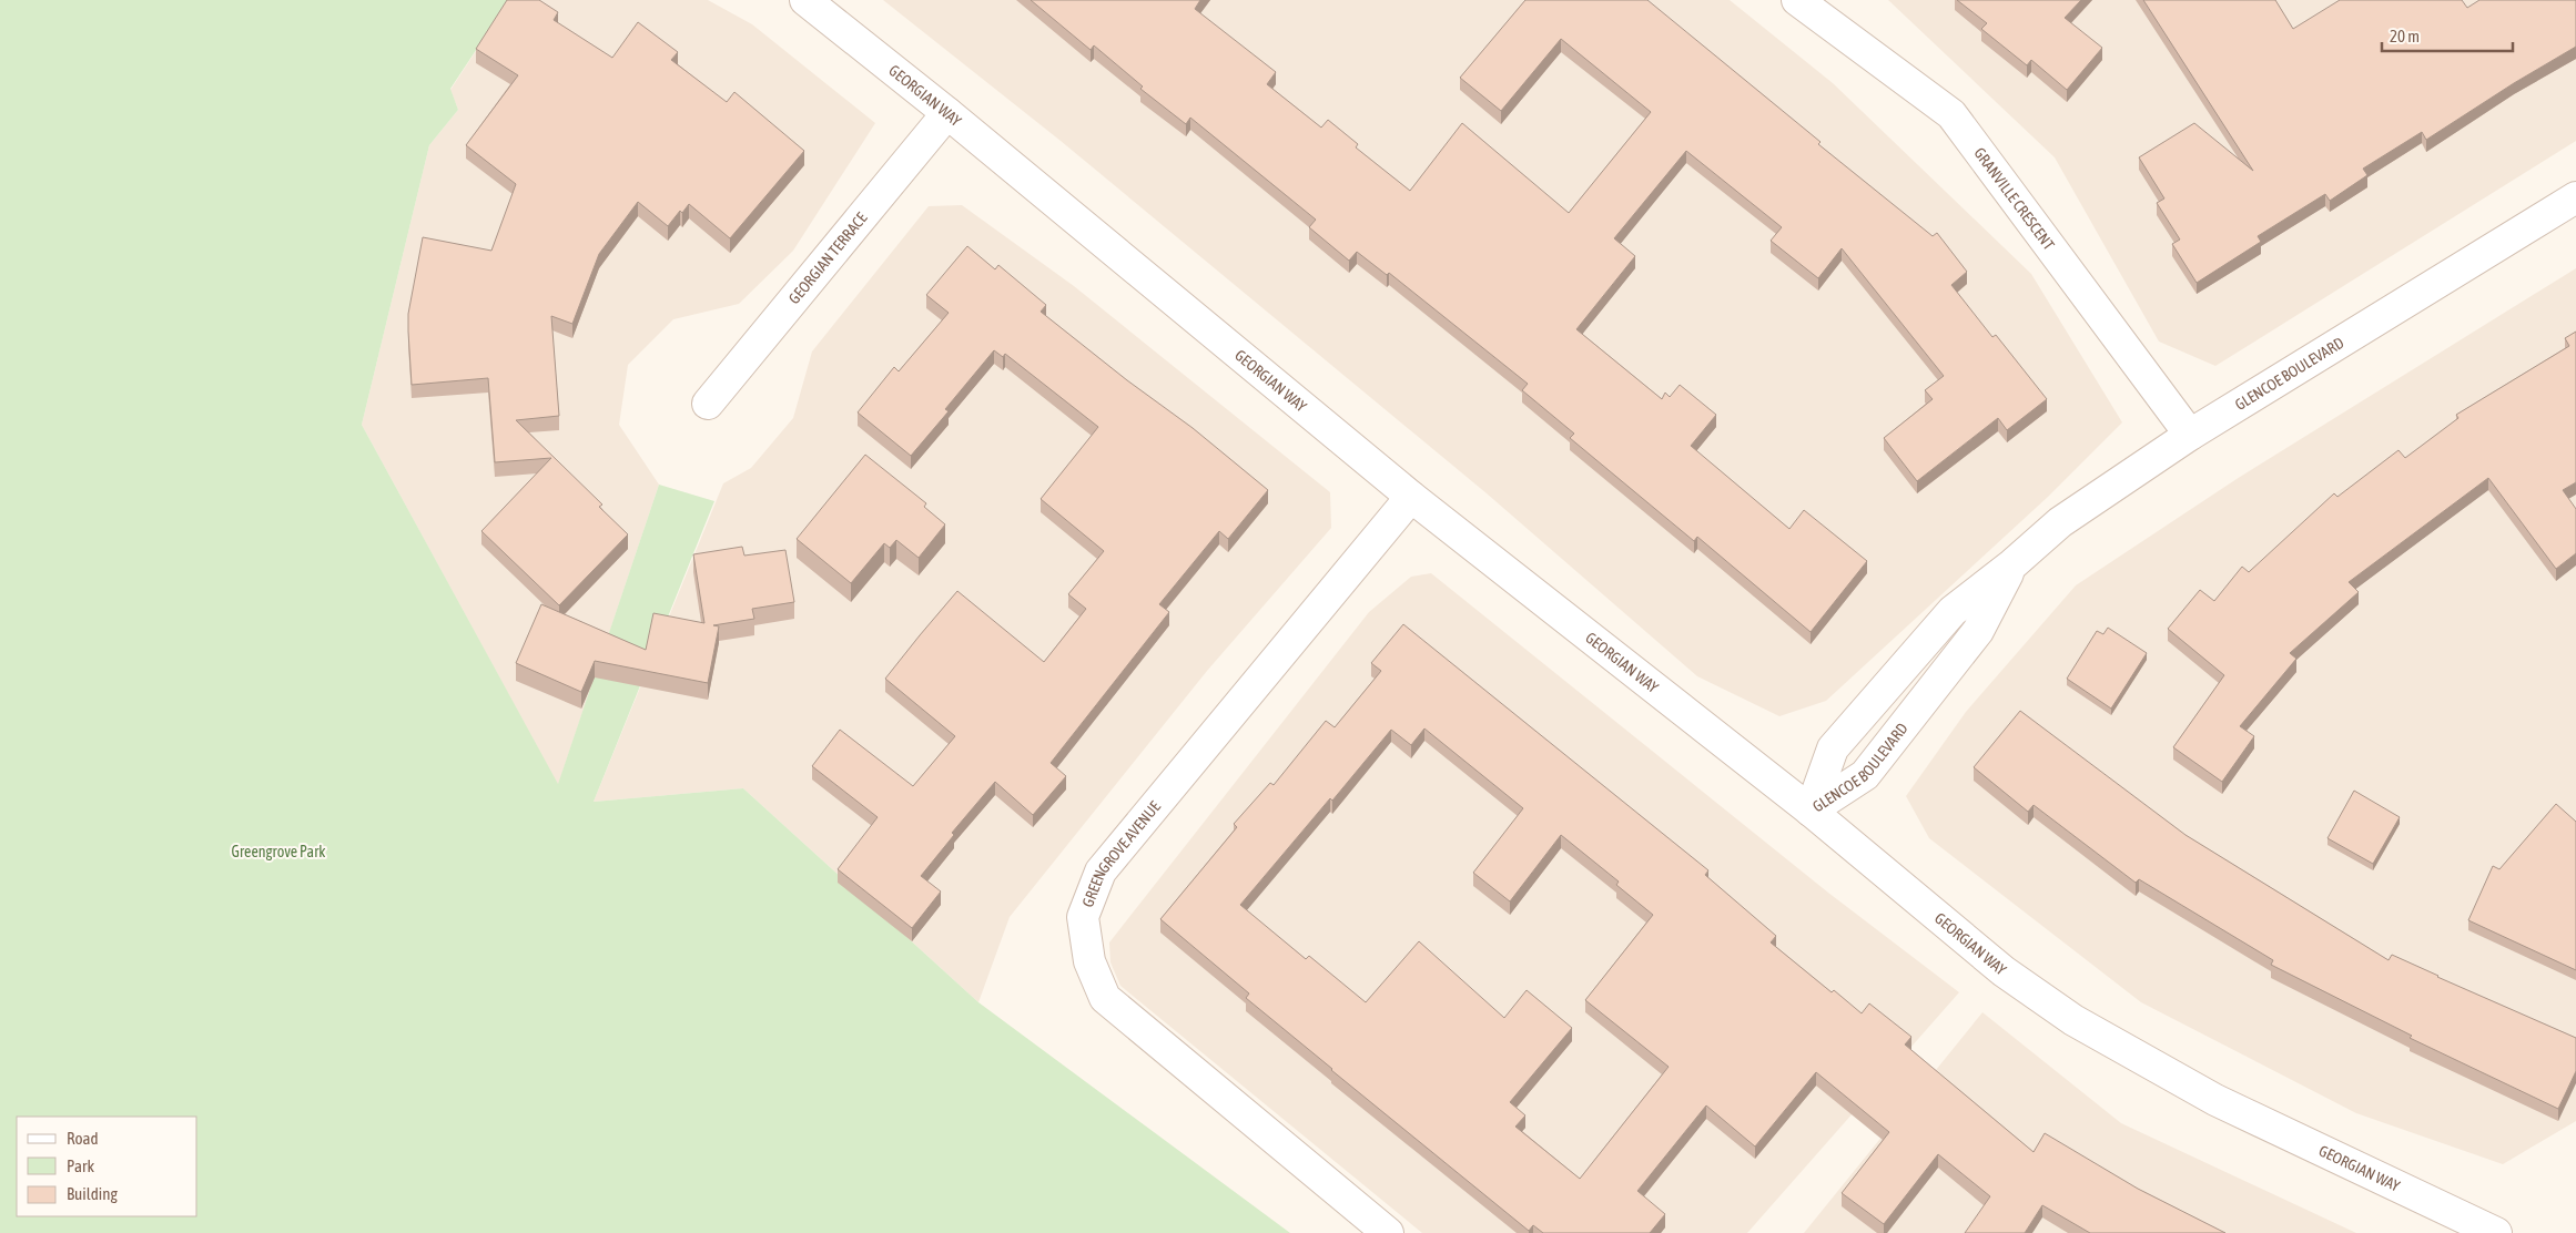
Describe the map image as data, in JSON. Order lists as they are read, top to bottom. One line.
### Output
{"streets":{"street":["GEORGIAN WAY","GRANVILLE CRESCENT","GEORGIAN TERRACE","GLENCOE BOULEVARD","GREENGROVE AVENUE"]},"crossings":[["GEORGIAN WAY","GEORGIAN TERRACE"],["GEORGIAN WAY","GLENCOE BOULEVARD"],["GEORGIAN WAY","GREENGROVE AVENUE"],["GRANVILLE CRESCENT","GLENCOE BOULEVARD"]],"parks":["Greengrove Park"],"legend":["Road","Park","Building"],"scale_bar":"20 m"}
